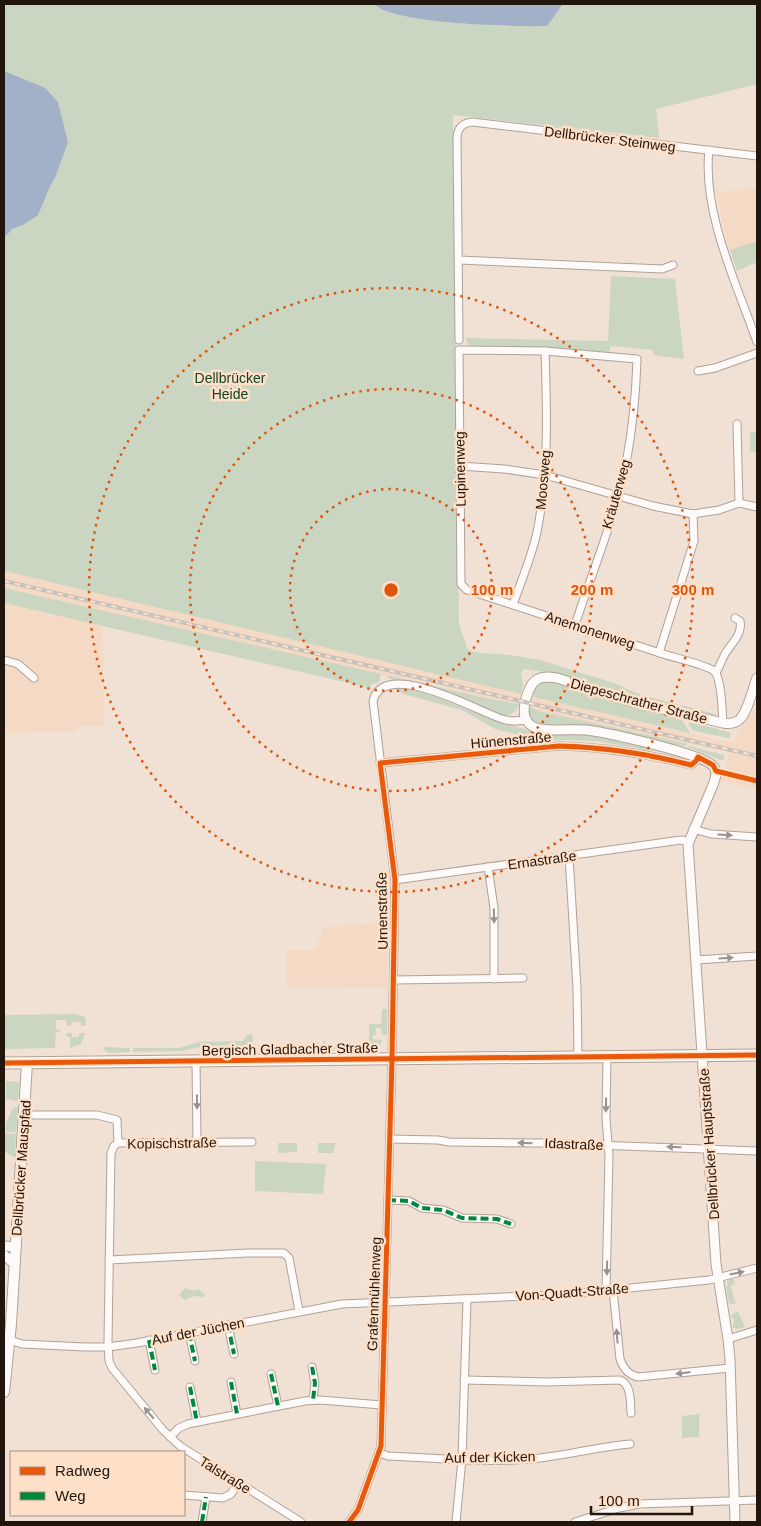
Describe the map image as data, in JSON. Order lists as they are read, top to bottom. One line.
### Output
{"streets":{"main road":["Bergisch Gladbacher Straße","Dellbrücker Mauspfad"],"street":["Dellbrücker Steinweg","Lupinenweg","Moosweg","Kräuterweg","Anemonenweg","Diepeschrather Straße","Hünenstraße","Ernastraße","Urnenstraße","Kopischstraße","Idastraße","Dellbrücker Hauptstraße","Von-Quadt-Straße","Grafenmühlenweg","Auf der Jüchen","Auf der Kicken","Talstraße"]},"crossings":[["Lupinenweg","Moosweg"],["Lupinenweg","Kräuterweg"],["Lupinenweg","Anemonenweg"],["Moosweg","Kräuterweg"],["Moosweg","Anemonenweg"],["Kräuterweg","Anemonenweg"],["Diepeschrather Straße","Urnenstraße"],["Hünenstraße","Urnenstraße"],["Ernastraße","Urnenstraße"],["Ernastraße","Dellbrücker Hauptstraße"],["Urnenstraße","Bergisch Gladbacher Straße"],["Urnenstraße","Grafenmühlenweg"],["Bergisch Gladbacher Straße","Dellbrücker Hauptstraße"],["Bergisch Gladbacher Straße","Dellbrücker Mauspfad"],["Bergisch Gladbacher Straße","Grafenmühlenweg"],["Kopischstraße","Dellbrücker Mauspfad"],["Kopischstraße","Talstraße"],["Idastraße","Dellbrücker Hauptstraße"],["Idastraße","Grafenmühlenweg"],["Dellbrücker Hauptstraße","Von-Quadt-Straße"],["Dellbrücker Mauspfad","Auf der Jüchen"],["Von-Quadt-Straße","Grafenmühlenweg"],["Von-Quadt-Straße","Auf der Jüchen"],["Grafenmühlenweg","Auf der Jüchen"],["Grafenmühlenweg","Auf der Kicken"],["Auf der Jüchen","Talstraße"]],"one_way":["Idastraße"],"parks":["Dellbrücker Heide"],"legend":["Radweg","Weg"],"scale_bar":"100 m","rings":["100 m","200 m","300 m"]}
